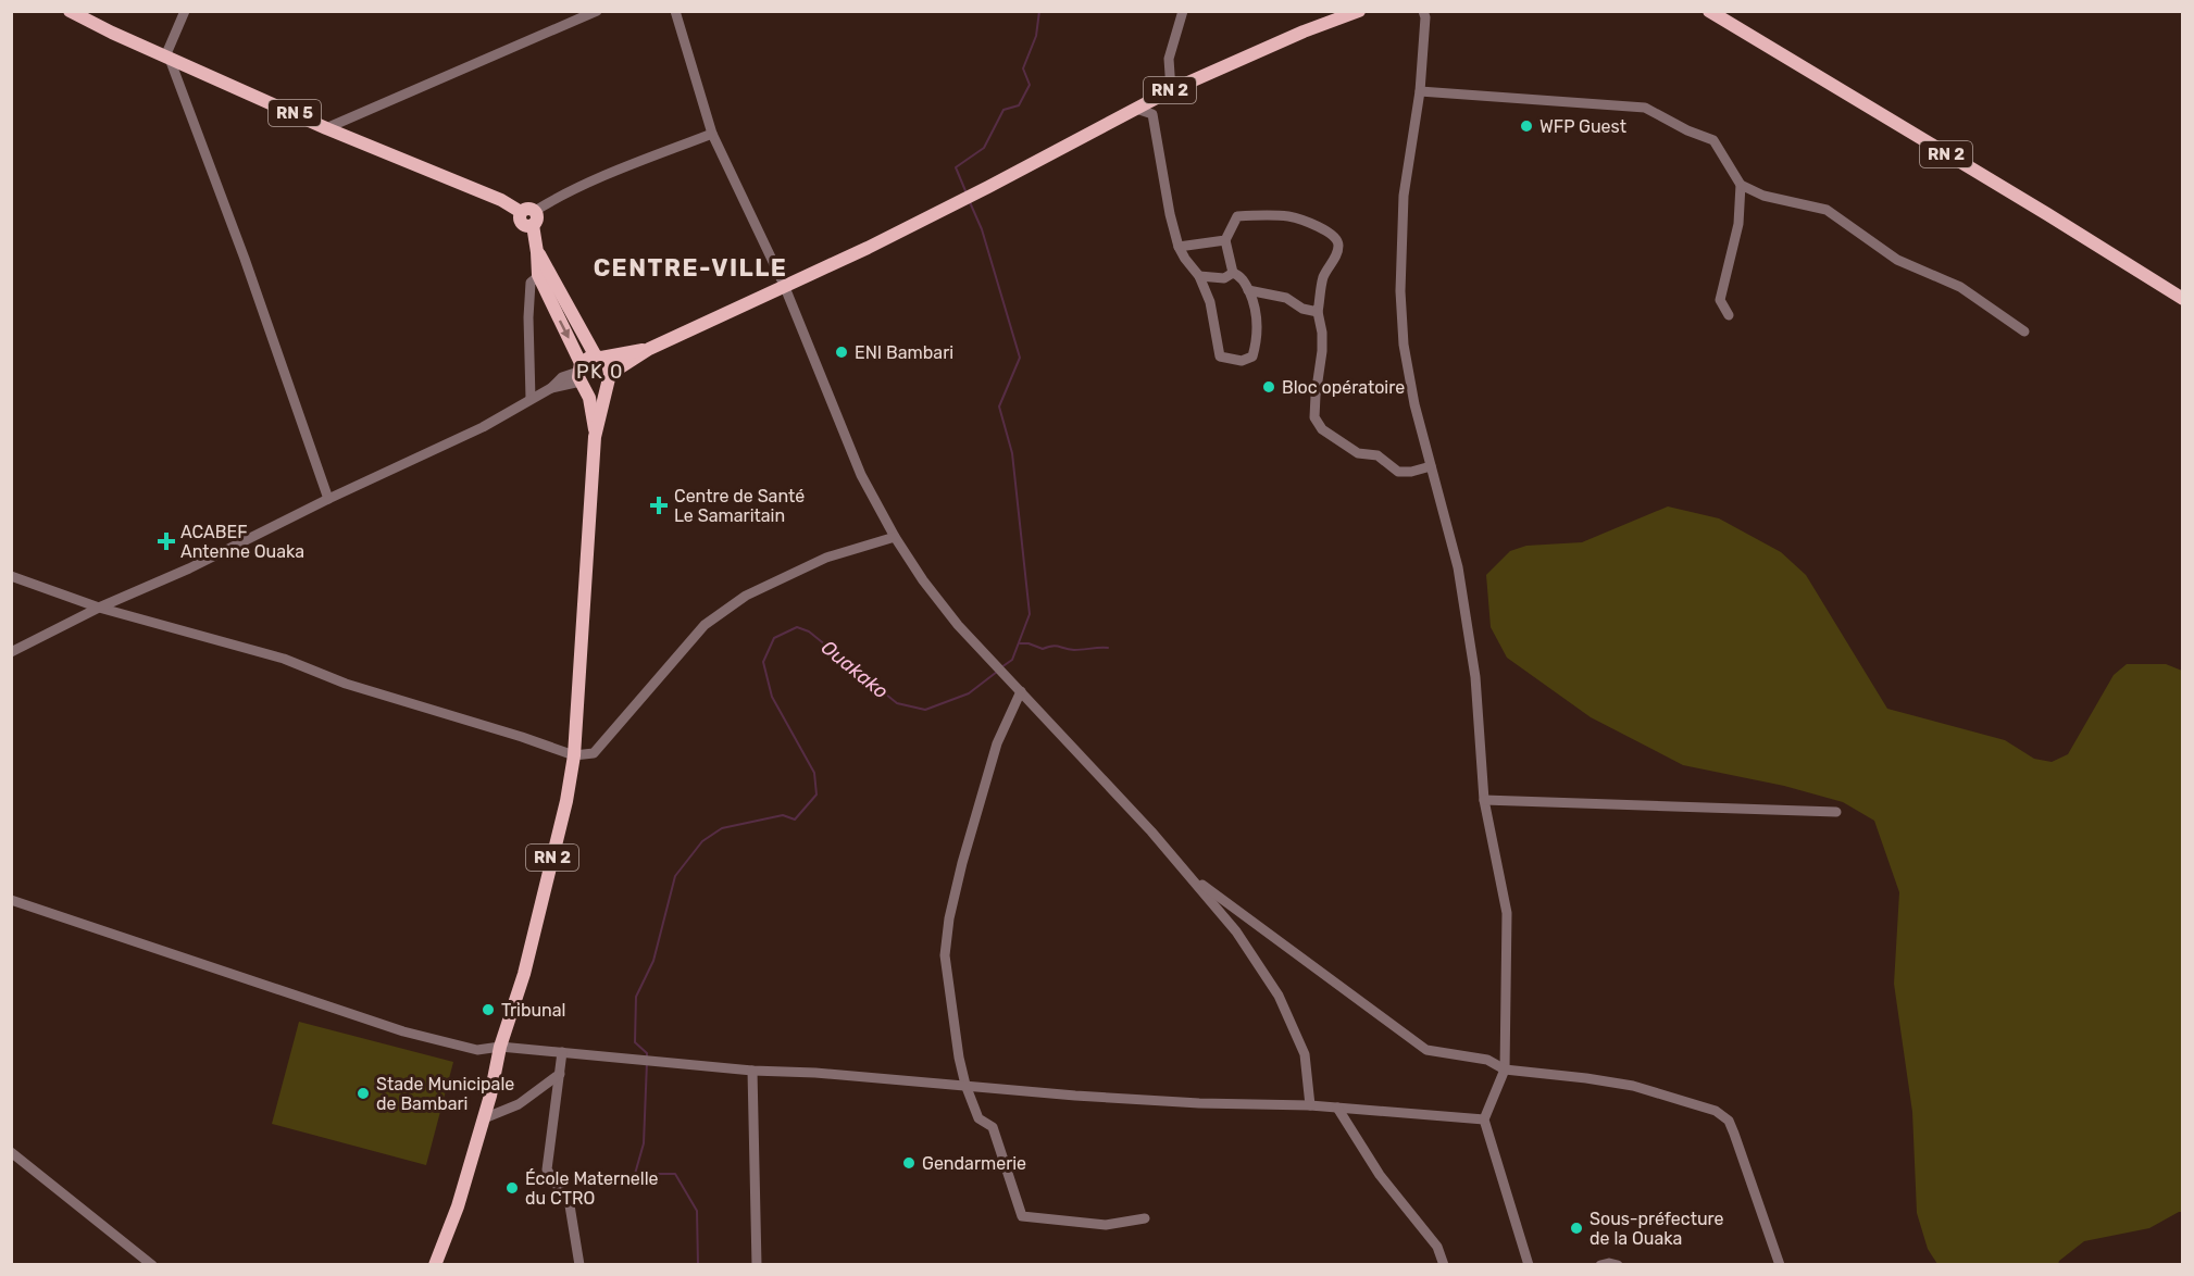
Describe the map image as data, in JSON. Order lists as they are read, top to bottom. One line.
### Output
{"streets":{"main road":["RN 2","RN 5"]},"crossings":[["RN 2","RN 5"]],"districts":["CENTRE-VILLE","PK 0"],"water":["Ouakako"],"places":{"other":["WFP Guest","ENI Bambari","Bloc opératoire","Tribunal","Stade Municipale de Bambari","Gendarmerie","École Maternelle du CTRO","Sous-préfecture de la Ouaka"],"health":["Centre de Santé Le Samaritain","ACABEF Antenne Ouaka"]}}
